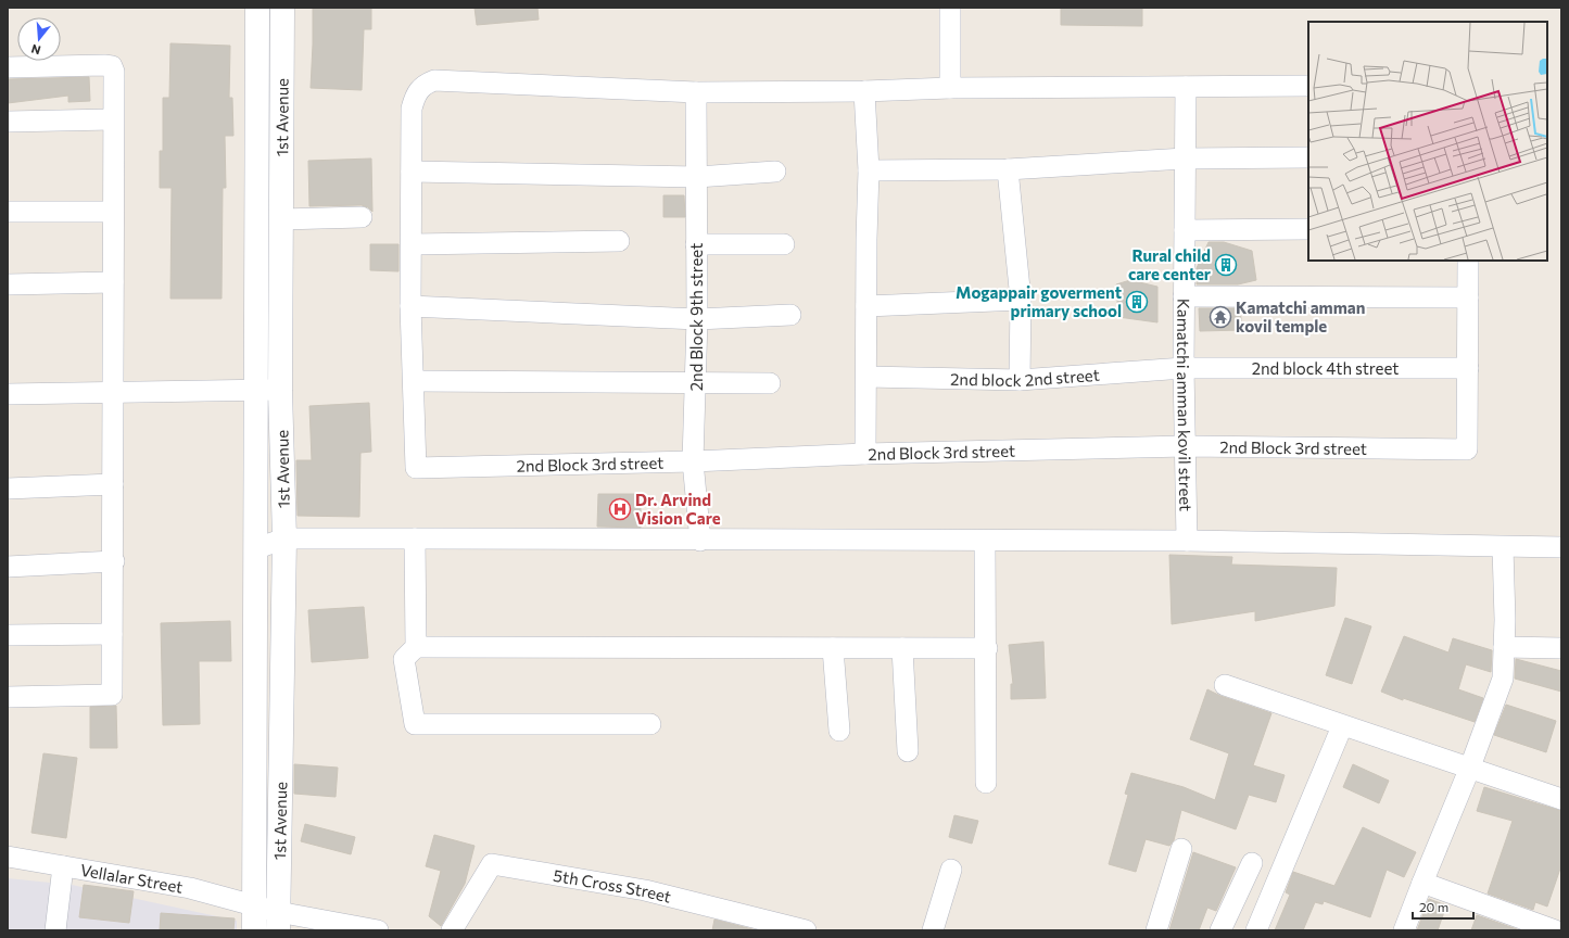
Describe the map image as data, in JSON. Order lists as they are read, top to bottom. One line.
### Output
{"streets":{"main road":["1st Avenue"],"street":["2nd Block 9th street","2nd block 4th street","2nd block 2nd street","Kamatchi amman kovil street","2nd Block 3rd street","Vellalar Street","5th Cross Street"]},"crossings":[["1st Avenue","Vellalar Street"],["2nd Block 9th street","2nd Block 3rd street"],["2nd block 4th street","2nd block 2nd street"],["2nd block 4th street","Kamatchi amman kovil street"],["2nd block 4th street","2nd Block 3rd street"],["2nd block 2nd street","Kamatchi amman kovil street"],["Kamatchi amman kovil street","2nd Block 3rd street"]],"places":{"building":["Rural child care center","Mogappair goverment primary school"],"temple":["Kamatchi amman kovil temple"],"hospital":["Dr. Arvind Vision Care"]},"scale_bar":"20 m","north":"bottom"}
